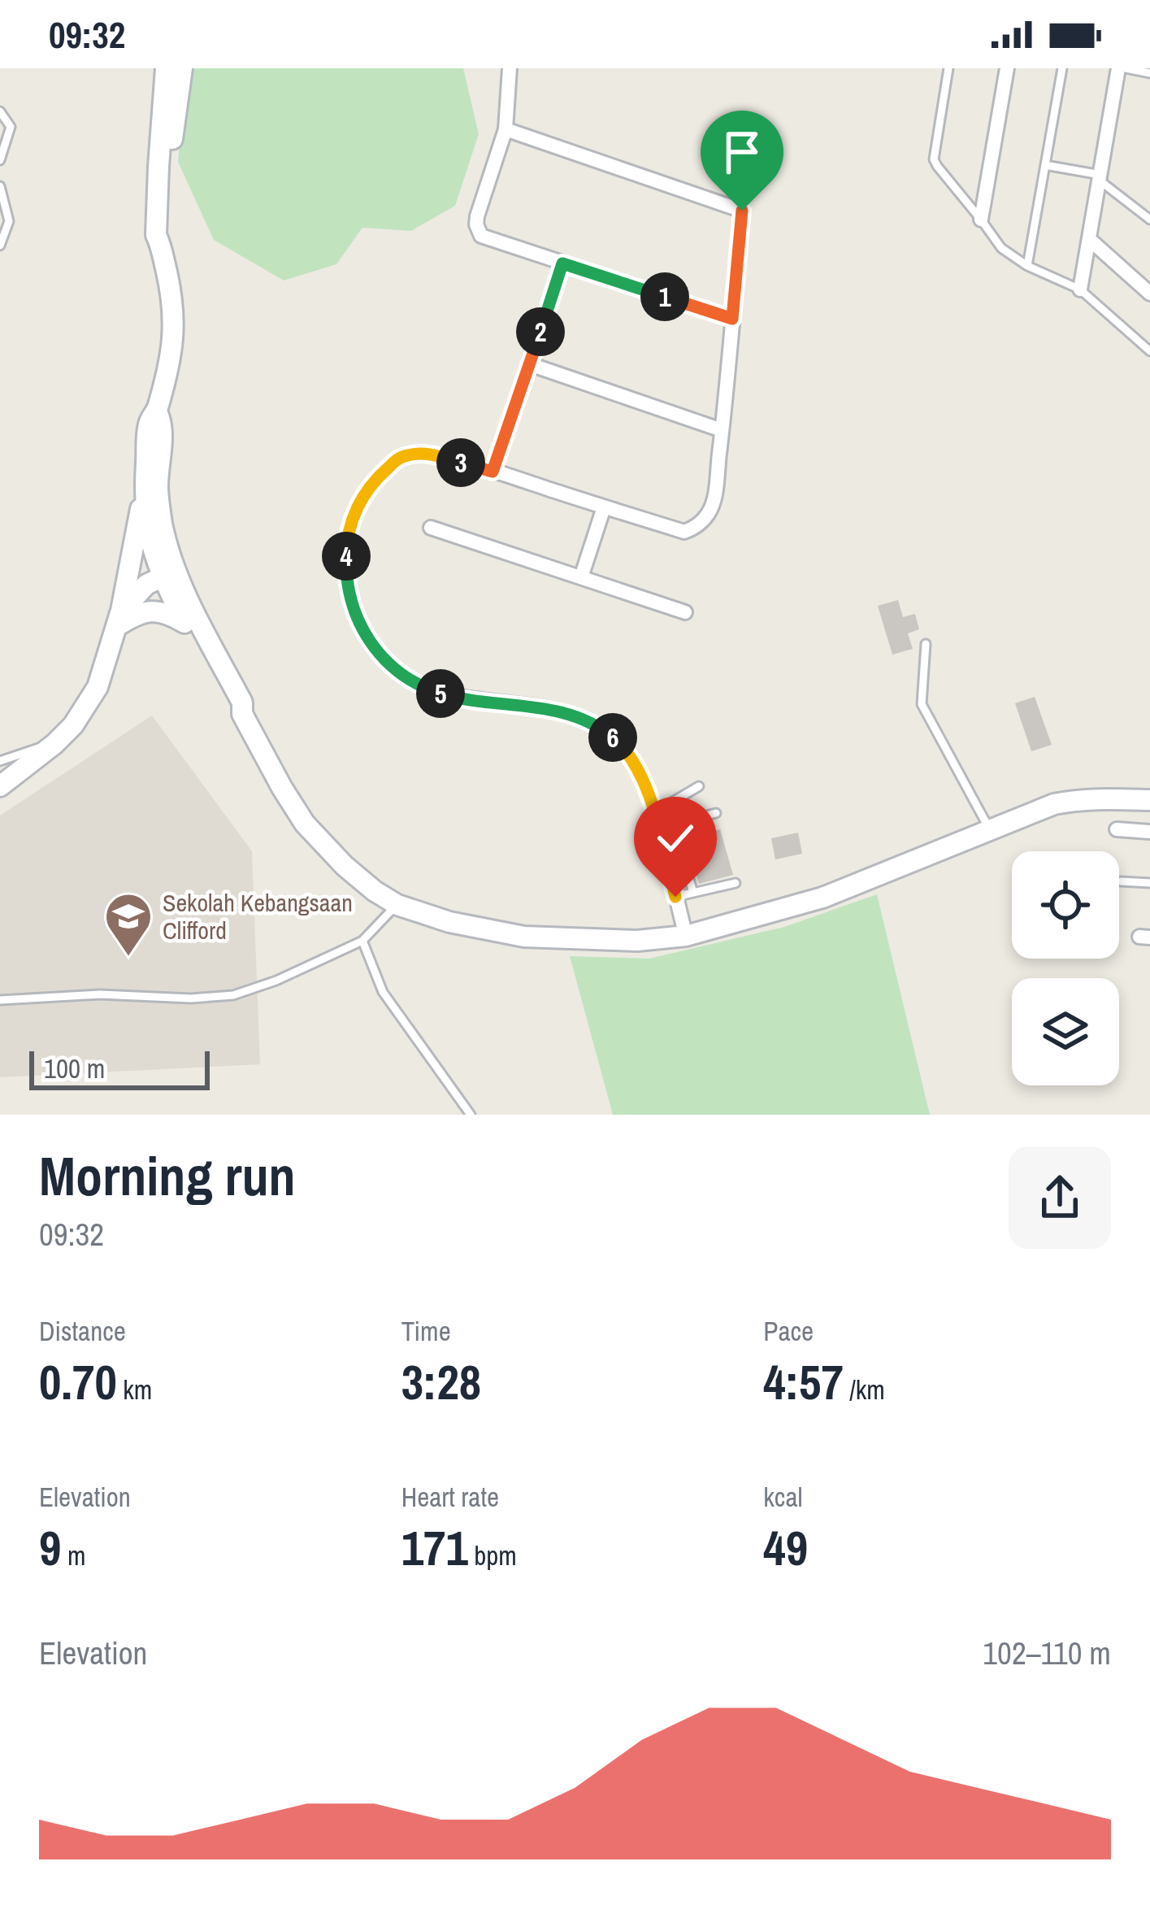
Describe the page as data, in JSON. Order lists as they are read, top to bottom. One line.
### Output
{"places":{"school or university":["Sekolah Kebangsaan Clifford"]},"scale_bar":"100 m","page":{"status":"09:32","pins":["1","2","3","4","5","6"],"scale":"100 m","heading":["Morning run","09:32"],"stats":[["Distance","0.70 km"],["Time","3:28"],["Pace","4:57 /km"],["Elevation","9 m"],["Heart rate","171 bpm"],["kcal","49"]],"chart":["Elevation","102–110 m"]}}
